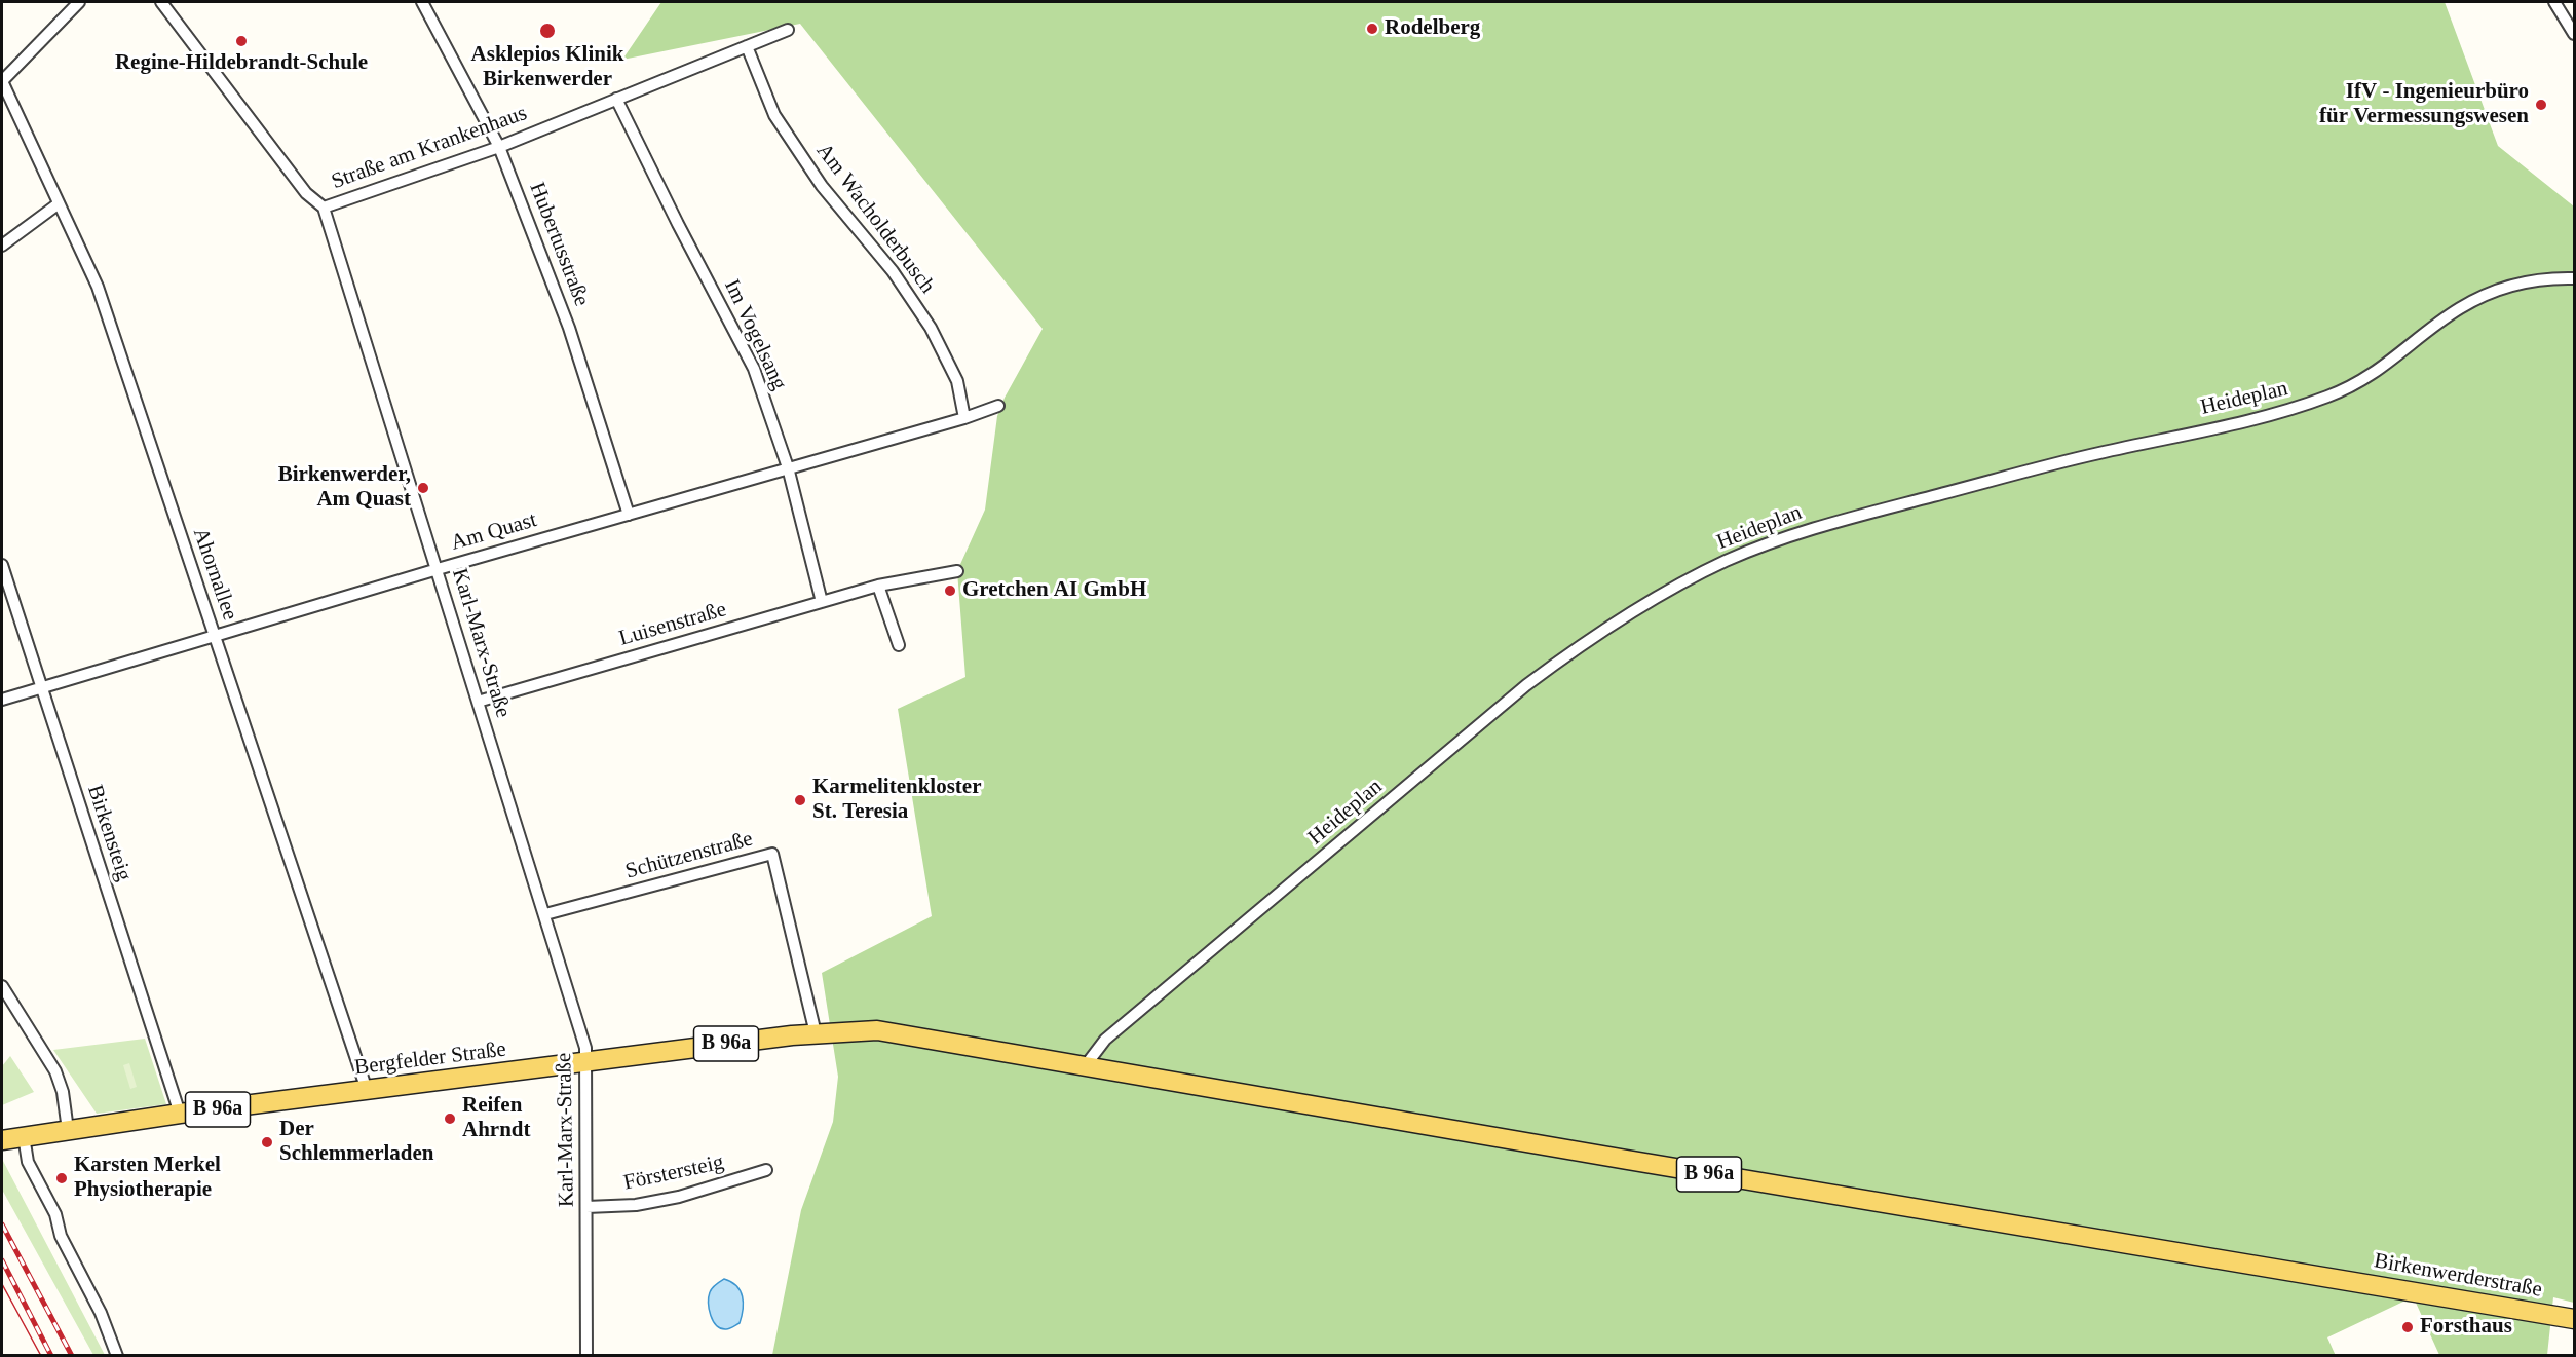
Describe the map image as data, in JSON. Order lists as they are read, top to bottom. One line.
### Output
{"streets":{"main road":["B 96a","Bergfelder Straße","Birkenwerderstraße"],"street":["Straße am Krankenhaus","Am Wacholderbusch","Hubertusstraße","Im Vogelsang","Heideplan","Am Quast","Ahornallee","Luisenstraße","Karl-Marx-Straße","Birkensteig","Schützenstraße","Förstersteig"]},"crossings":[["Straße am Krankenhaus","Am Wacholderbusch"],["Straße am Krankenhaus","Hubertusstraße"],["Straße am Krankenhaus","Im Vogelsang"],["Straße am Krankenhaus","Karl-Marx-Straße"],["Am Wacholderbusch","Am Quast"],["Hubertusstraße","Am Quast"],["Im Vogelsang","Am Quast"],["Im Vogelsang","Luisenstraße"],["Heideplan","Bergfelder Straße"],["Heideplan","Birkenwerderstraße"],["Am Quast","Ahornallee"],["Am Quast","Karl-Marx-Straße"],["Am Quast","Birkensteig"],["Ahornallee","Bergfelder Straße"],["Luisenstraße","Karl-Marx-Straße"],["Karl-Marx-Straße","Schützenstraße"],["Karl-Marx-Straße","Bergfelder Straße"],["Karl-Marx-Straße","Förstersteig"],["Birkensteig","Bergfelder Straße"],["Schützenstraße","Bergfelder Straße"],["Bergfelder Straße","Birkenwerderstraße"]],"places":["Rodelberg","Asklepios Klinik Birkenwerder","Regine-Hildebrandt-Schule","IfV - Ingenieurbüro für Vermessungswesen","Birkenwerder, Am Quast","Gretchen AI GmbH","Karmelitenkloster St. Teresia","Reifen Ahrndt","Der Schlemmerladen","Karsten Merkel Physiotherapie","Forsthaus"]}
